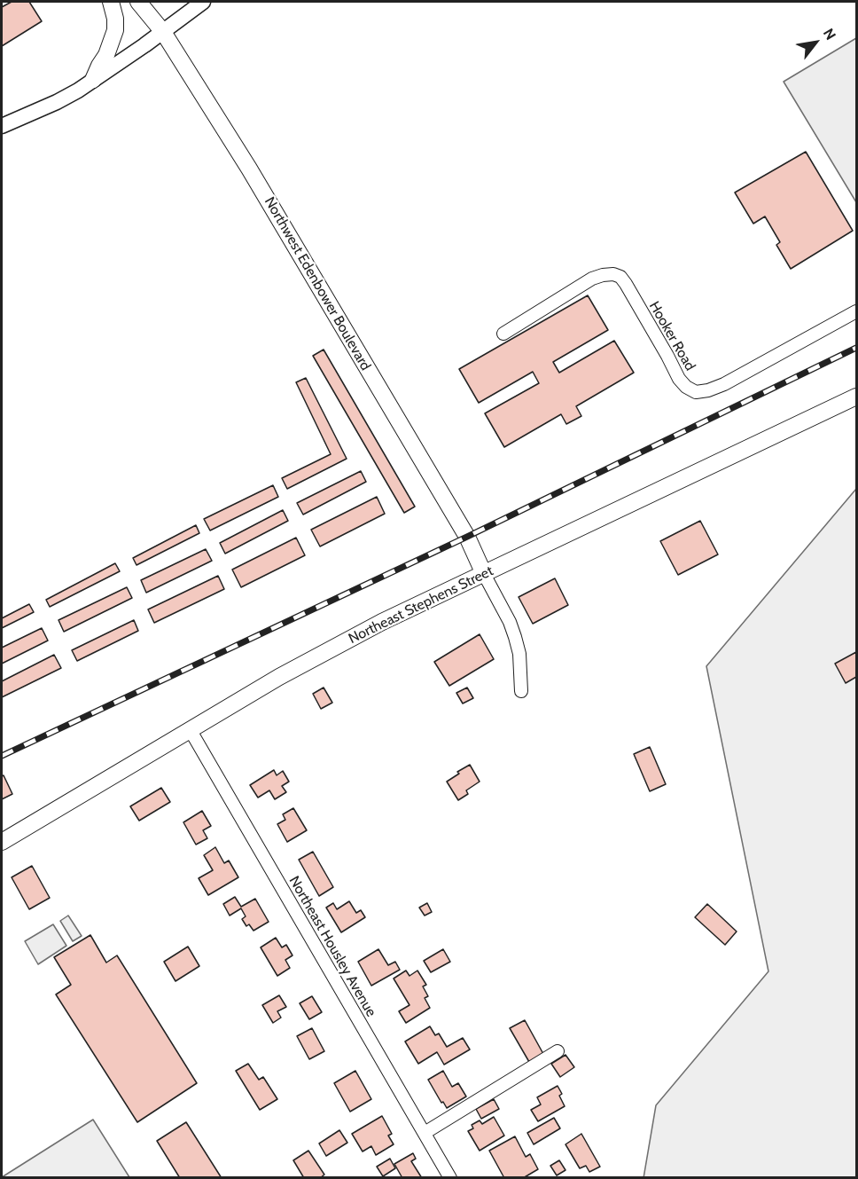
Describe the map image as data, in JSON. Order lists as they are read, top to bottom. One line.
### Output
{"streets":{"main road":["Northwest Edenbower Boulevard","Northeast Stephens Street"],"street":["Hooker Road","Northeast Housley Avenue"]},"crossings":[["Northwest Edenbower Boulevard","Northeast Stephens Street"],["Northeast Stephens Street","Northeast Housley Avenue"]],"north":"top right"}
